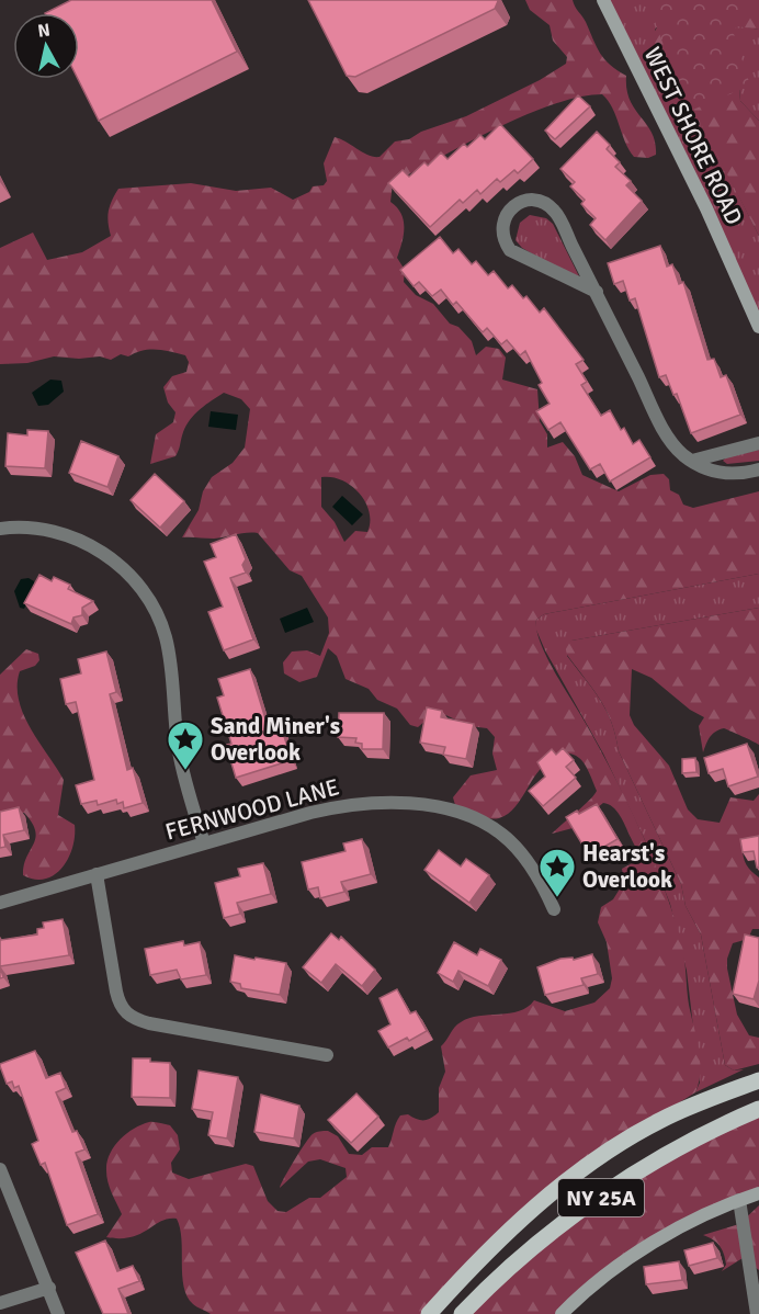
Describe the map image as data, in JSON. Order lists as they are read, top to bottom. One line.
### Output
{"streets":{"main road":["WEST SHORE ROAD","NY 25A"],"street":["FERNWOOD LANE"]},"places":{"place":["Sand Miner's Overlook","Hearst's Overlook"]},"north":"top"}
